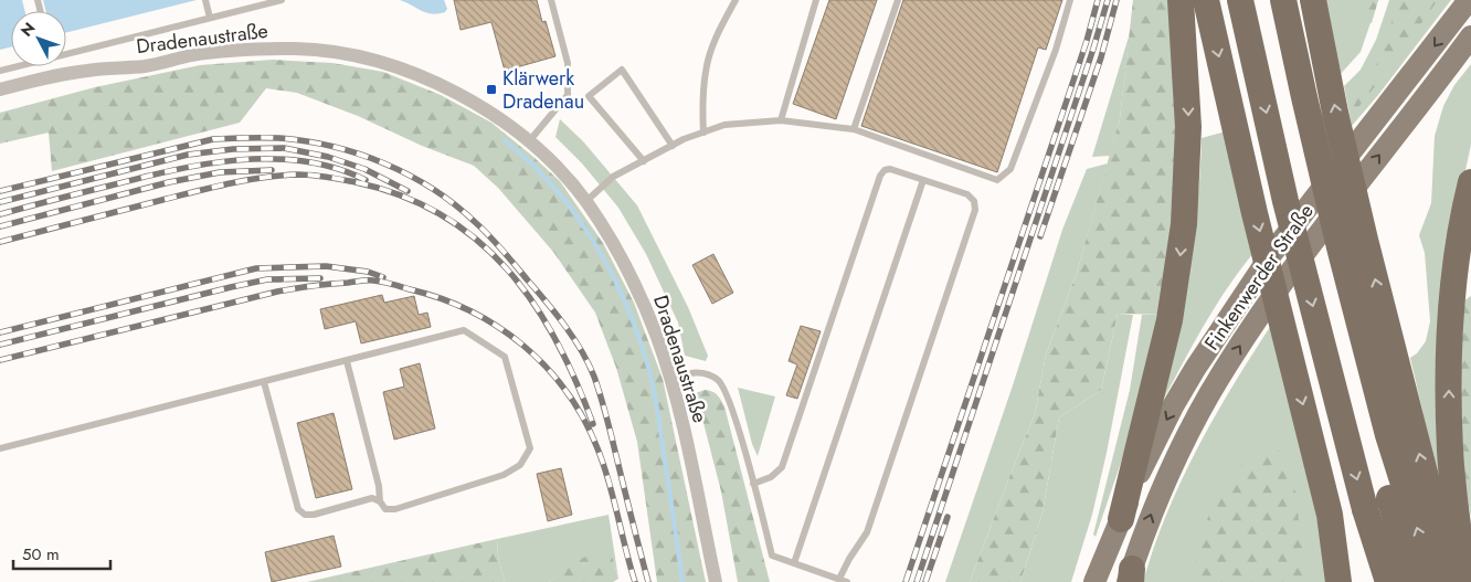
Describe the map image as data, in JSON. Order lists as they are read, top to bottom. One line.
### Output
{"streets":{"main road":["Finkenwerder Straße"],"street":["Dradenaustraße"]},"places":{"transit":["Klärwerk Dradenau"]},"scale_bar":"50 m","north":"top left"}
